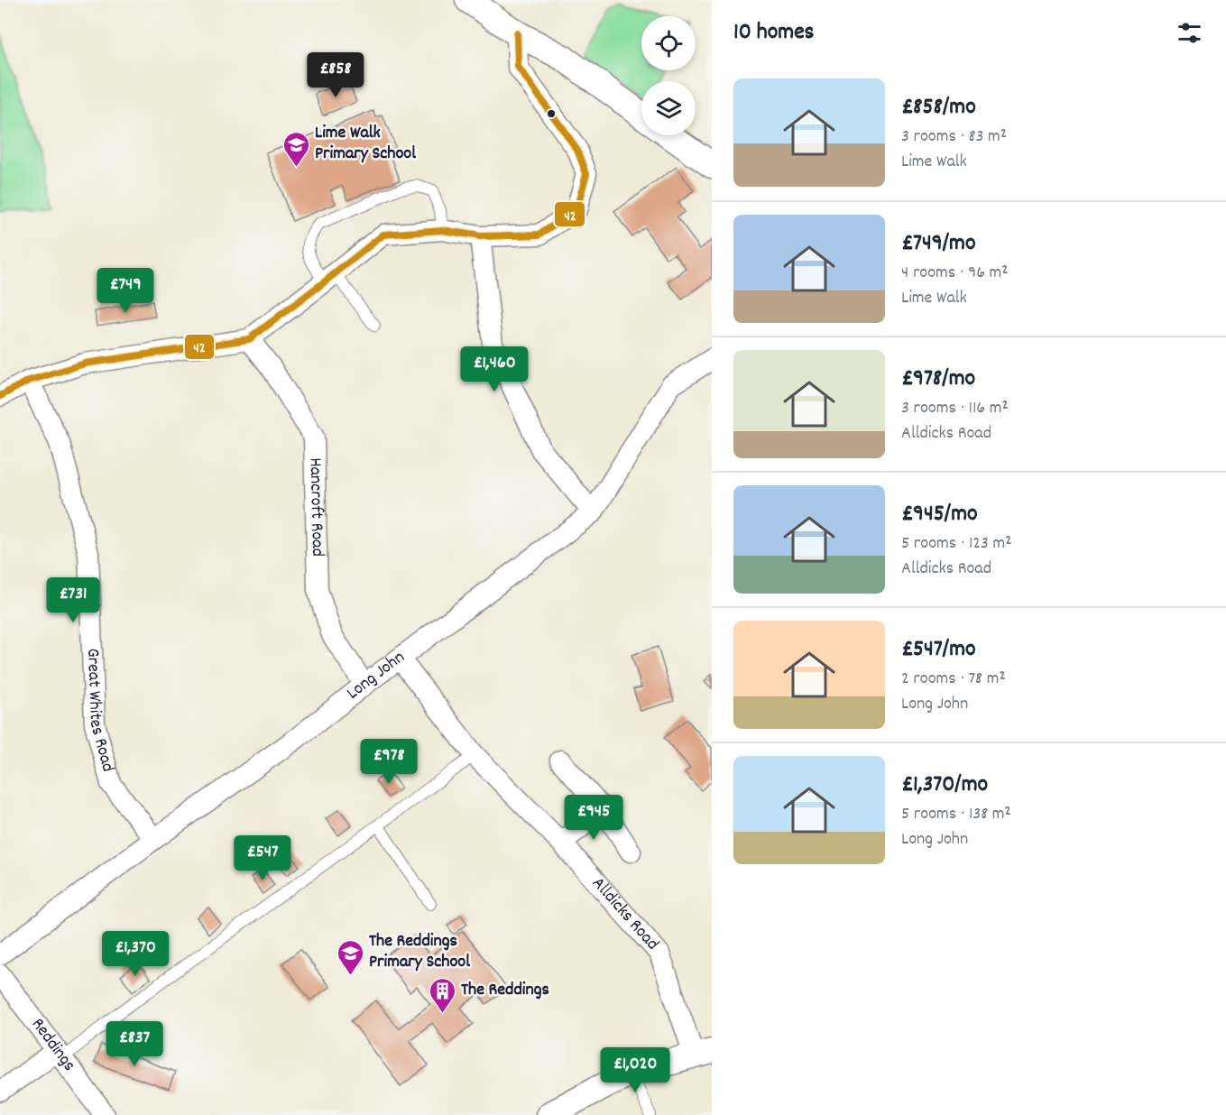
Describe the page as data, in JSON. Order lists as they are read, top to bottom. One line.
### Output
{"streets":{"street":["Hancroft Road","Long John","Great Whites Road","Alldicks Road","Reddings"]},"crossings":[["Hancroft Road","Long John"],["Long John","Great Whites Road"],["Long John","Alldicks Road"]],"places":{"school or university":["Lime Walk Primary School","The Reddings Primary School"],"building":["The Reddings"]},"lines":["transit line 42"],"page":{"heading":"10 homes","price":["£858","£749","£1,460","£731","£978","£945","£547","£1,370","£837","£1,020"],"list":[{"name":"£858/mo","note":"3 rooms · 83 m² · Lime Walk"},{"name":"£749/mo","note":"4 rooms · 96 m² · Lime Walk"},{"name":"£978/mo","note":"3 rooms · 116 m² · Alldicks Road"},{"name":"£945/mo","note":"5 rooms · 123 m² · Alldicks Road"},{"name":"£547/mo","note":"2 rooms · 78 m² · Long John"},{"name":"£1,370/mo","note":"5 rooms · 138 m² · Long John"}]}}
